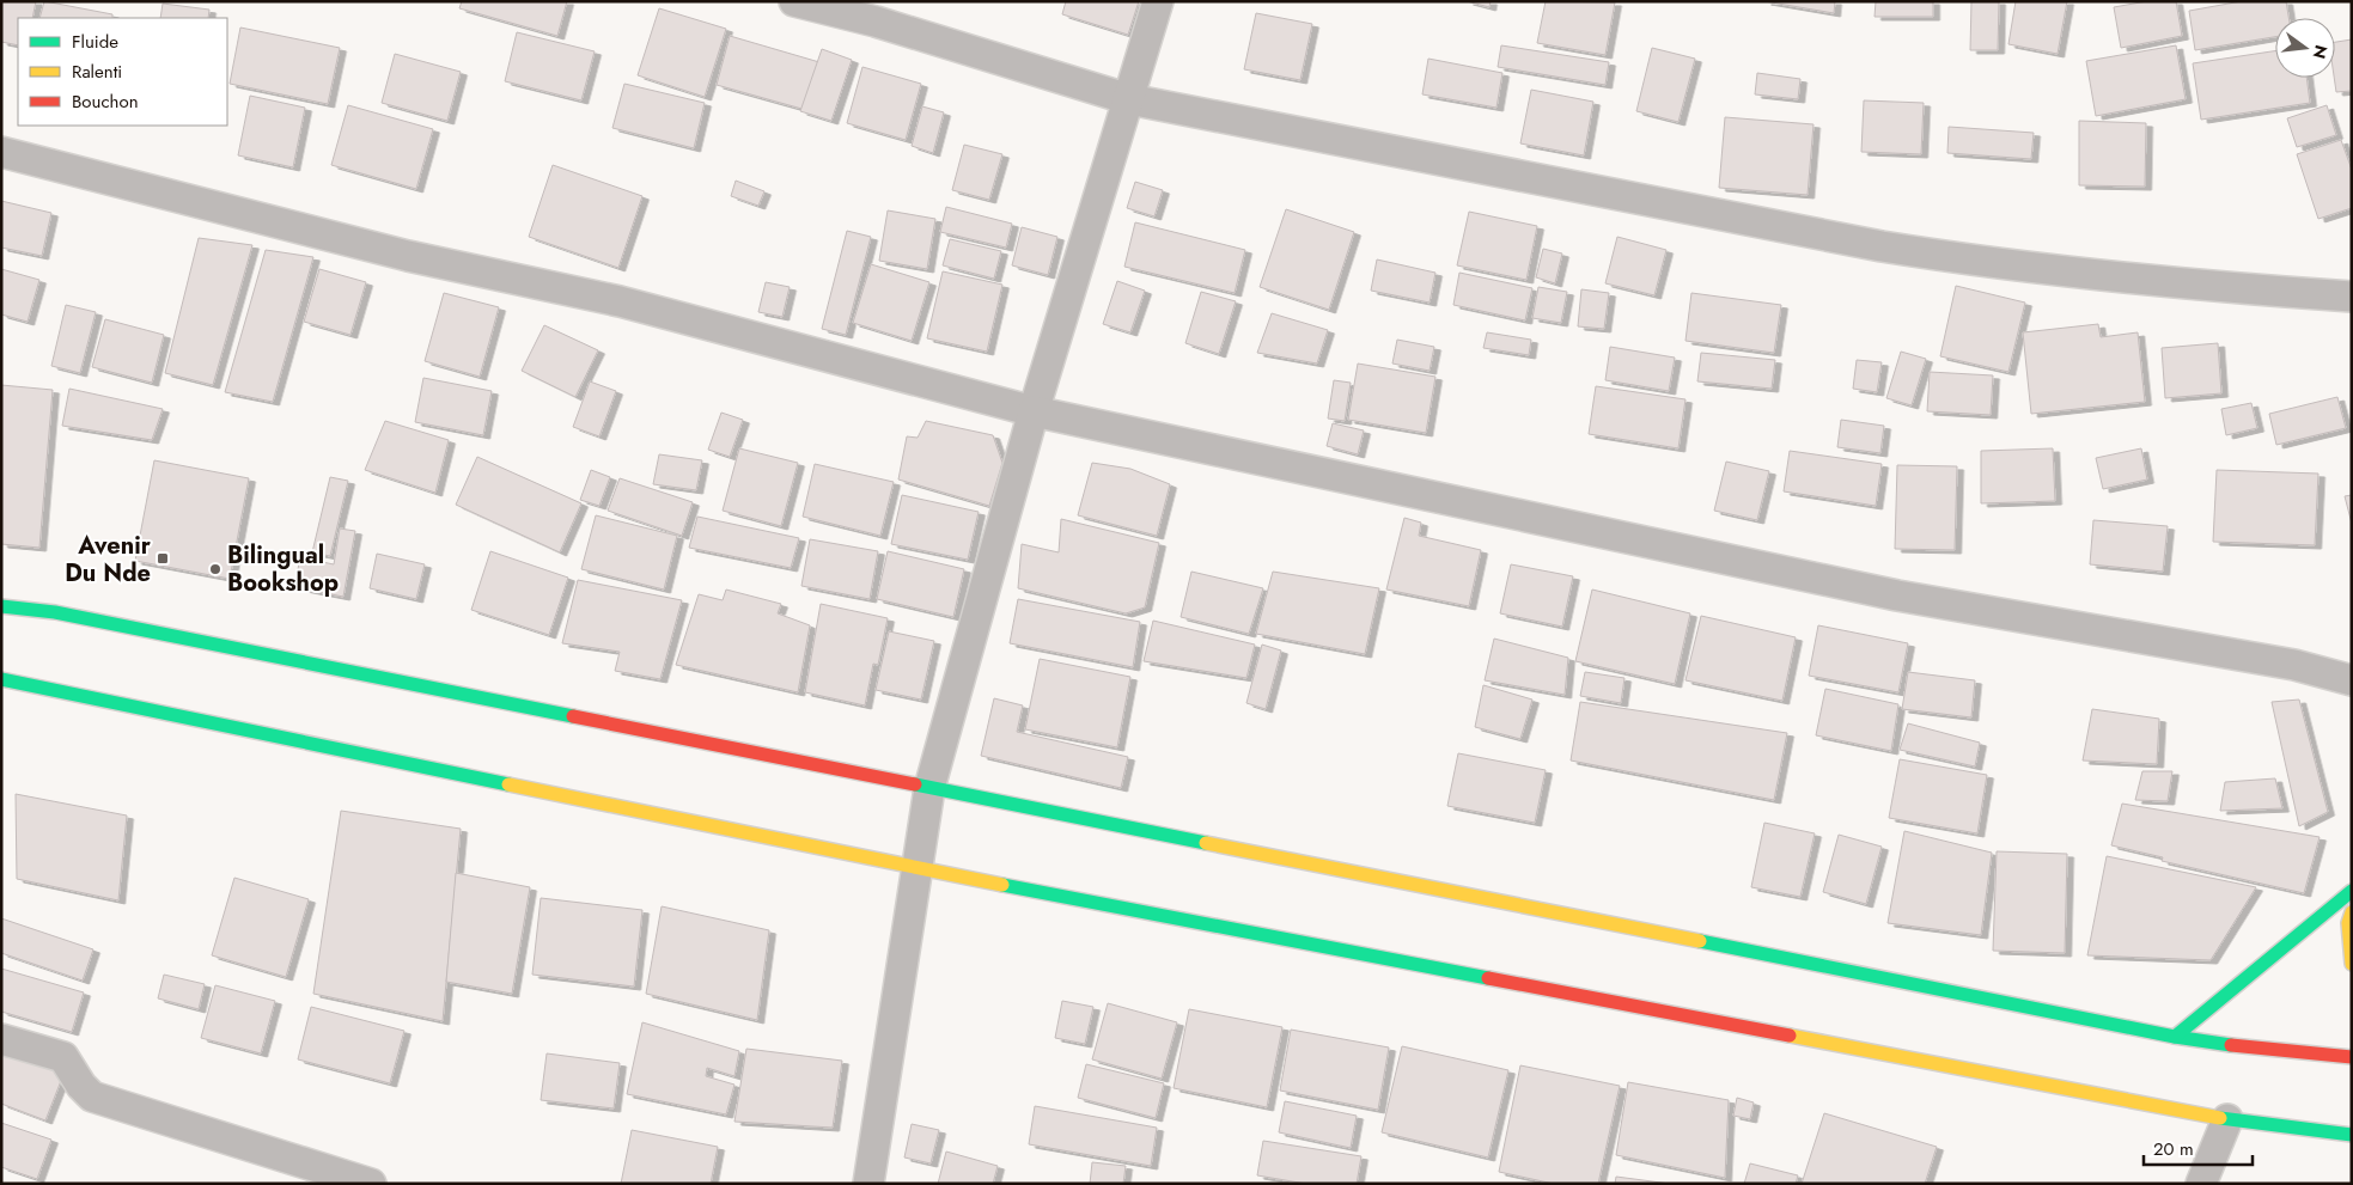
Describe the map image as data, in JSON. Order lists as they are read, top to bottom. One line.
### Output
{"places":{"transit":["Avenir Du Nde"],"other":["Bilingual Bookshop"]},"legend":["Fluide","Ralenti","Bouchon"],"scale_bar":"20 m","north":"right"}
